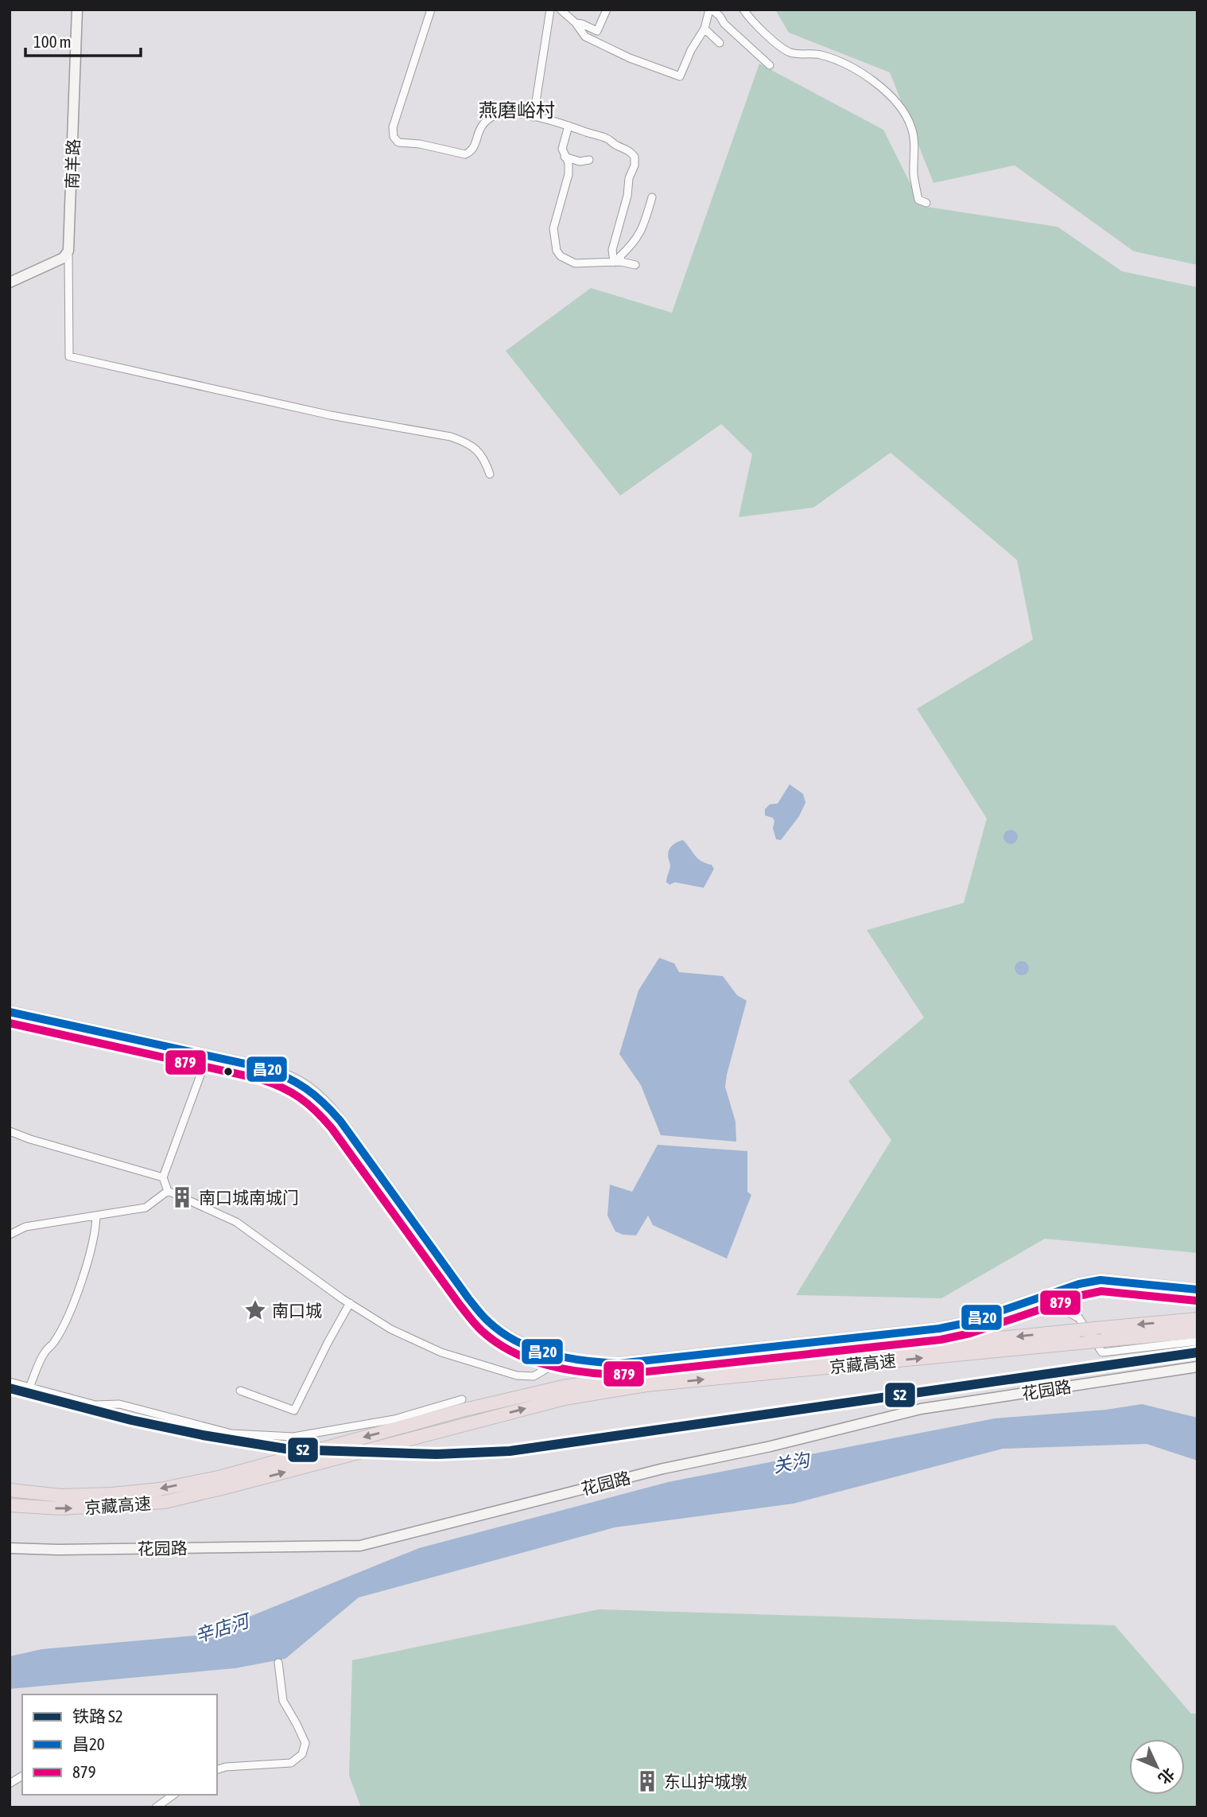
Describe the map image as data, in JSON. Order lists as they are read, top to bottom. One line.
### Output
{"streets":{"highway":["京藏高速"],"street":["南羊路","花园路"]},"districts":["燕磨峪村"],"water":["关沟","辛店河"],"places":{"building":["南口城南城门","东山护城墩"],"place":["南口城"]},"lines":["transit line 昌20","transit line 879","rail line S2"],"legend":["铁路 S2","昌20","879"],"scale_bar":"100 m","north":"bottom right"}
